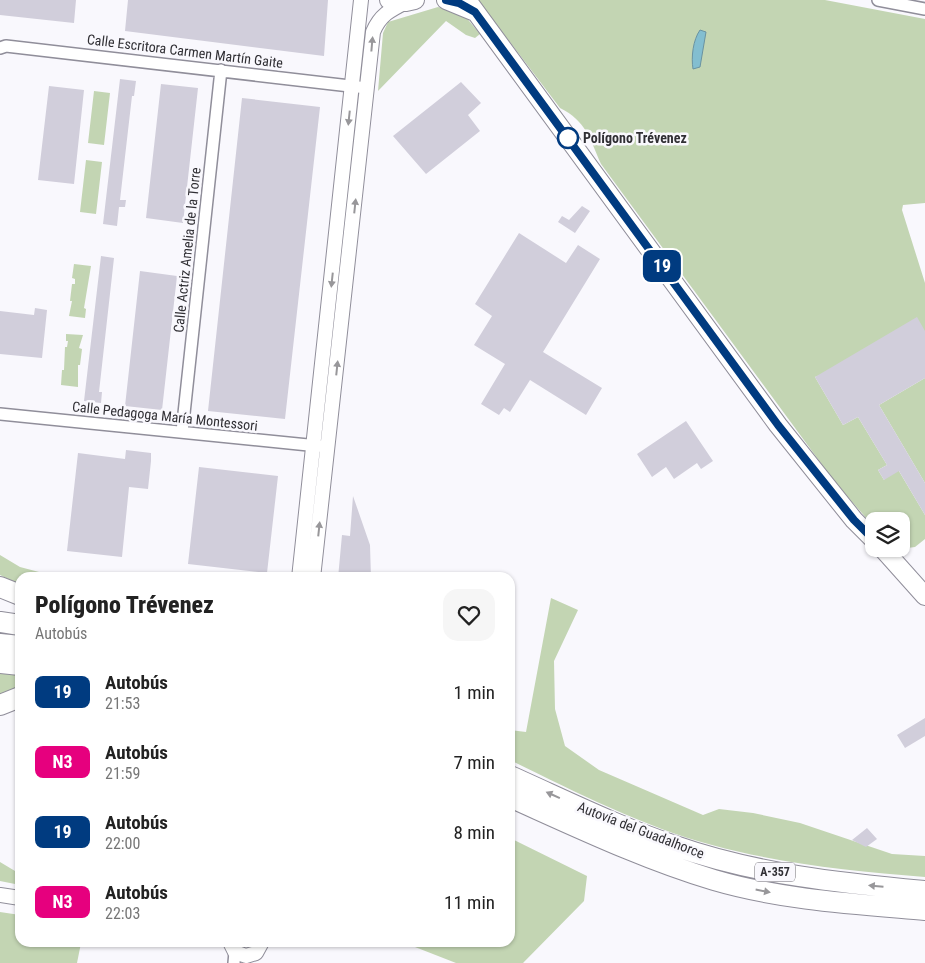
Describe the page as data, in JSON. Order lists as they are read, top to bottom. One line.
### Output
{"streets":{"highway":["Autovía del Guadalhorce","A-357"],"street":["Calle Escritora Carmen Martín Gaite","Calle Actriz Amelia de la Torre","Calle Pedagoga María Montessori"]},"crossings":[["Calle Escritora Carmen Martín Gaite","Calle Actriz Amelia de la Torre"],["Calle Actriz Amelia de la Torre","Calle Pedagoga María Montessori"]],"places":["Polígono Trévenez"],"lines":["bus line 19"],"page":{"on_map":"19","heading":["Polígono Trévenez","Autobús"],"list":[{"mark":"19","name":"Autobús","note":"21:53","value":"1 min"},{"mark":"N3","name":"Autobús","note":"21:59","value":"7 min"},{"mark":"19","name":"Autobús","note":"22:00","value":"8 min"},{"mark":"N3","name":"Autobús","note":"22:03","value":"11 min"}]}}
